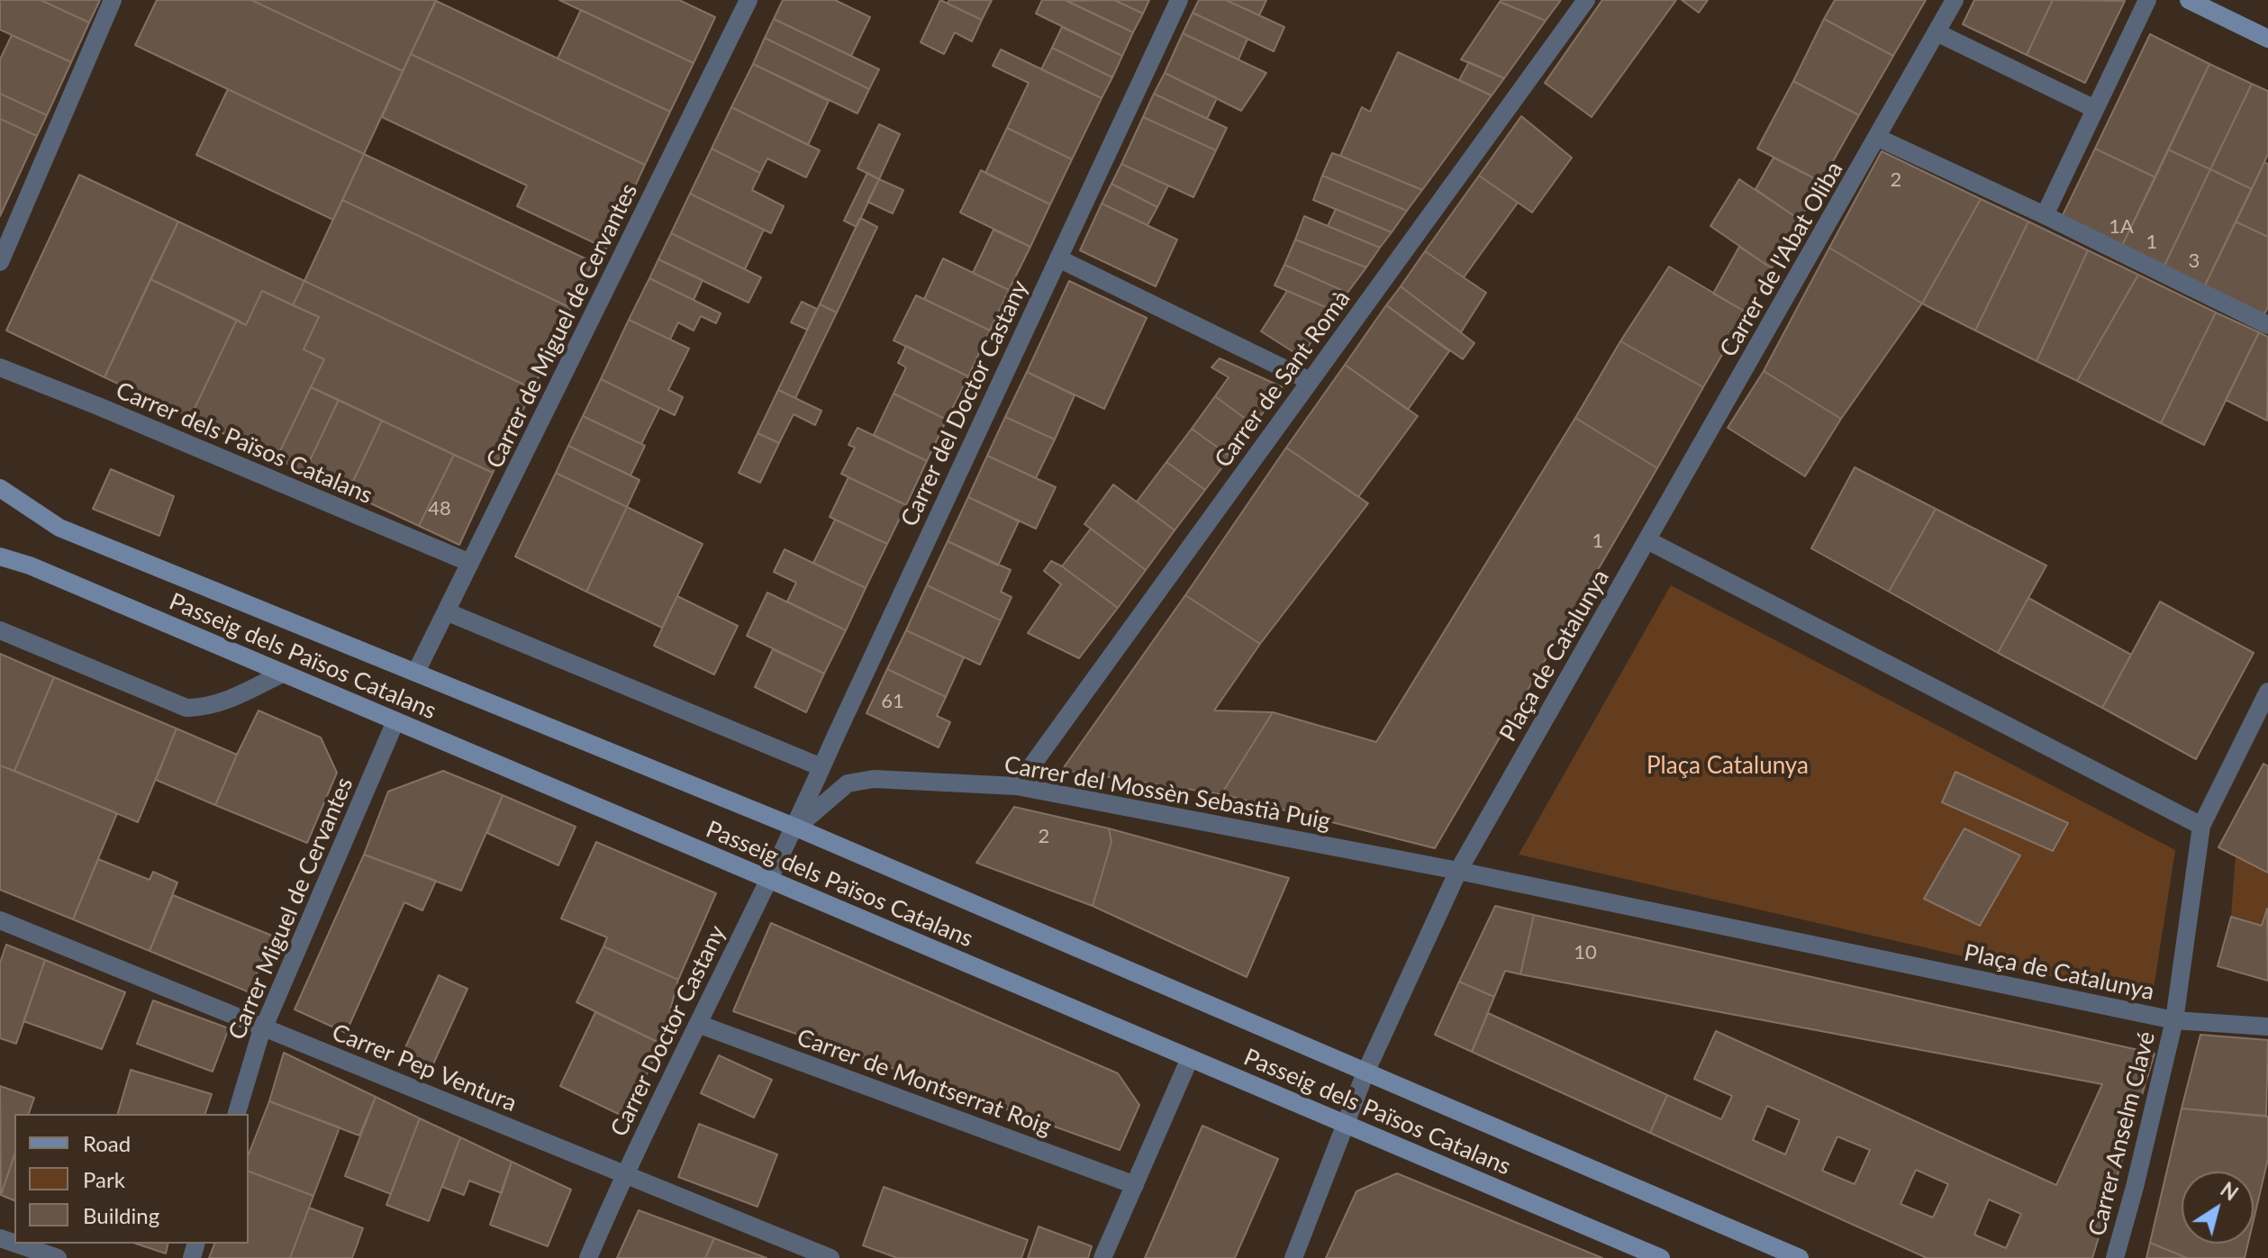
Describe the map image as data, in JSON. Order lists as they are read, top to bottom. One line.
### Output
{"streets":{"main road":["Passeig dels Països Catalans"],"street":["Carrer de l'Abat Oliba","Carrer de Miguel de Cervantes","Carrer de Sant Romà","Carrer del Doctor Castany","Carrer dels Països Catalans","Plaça de Catalunya","Carrer del Mossèn Sebastià Puig","Carrer Miguel de Cervantes","Carrer Doctor Castany","Carrer Pep Ventura","Carrer de Montserrat Roig","Carrer Anselm Clavé"]},"crossings":[["Carrer de l'Abat Oliba","Plaça de Catalunya"],["Carrer de Miguel de Cervantes","Carrer dels Països Catalans"],["Carrer de Sant Romà","Carrer del Mossèn Sebastià Puig"],["Carrer del Doctor Castany","Carrer del Mossèn Sebastià Puig"],["Carrer del Doctor Castany","Carrer Doctor Castany"],["Plaça de Catalunya","Carrer del Mossèn Sebastià Puig"],["Plaça de Catalunya","Carrer Anselm Clavé"],["Passeig dels Països Catalans","Carrer Miguel de Cervantes"],["Passeig dels Països Catalans","Carrer Doctor Castany"],["Carrer del Mossèn Sebastià Puig","Carrer Doctor Castany"],["Carrer Miguel de Cervantes","Carrer Pep Ventura"],["Carrer Doctor Castany","Carrer Pep Ventura"],["Carrer Doctor Castany","Carrer de Montserrat Roig"]],"parks":["Plaça Catalunya"],"house_numbers":["2","1A","1","3","48","1","61","2","10"],"legend":["Road","Park","Building"],"north":"top right"}
